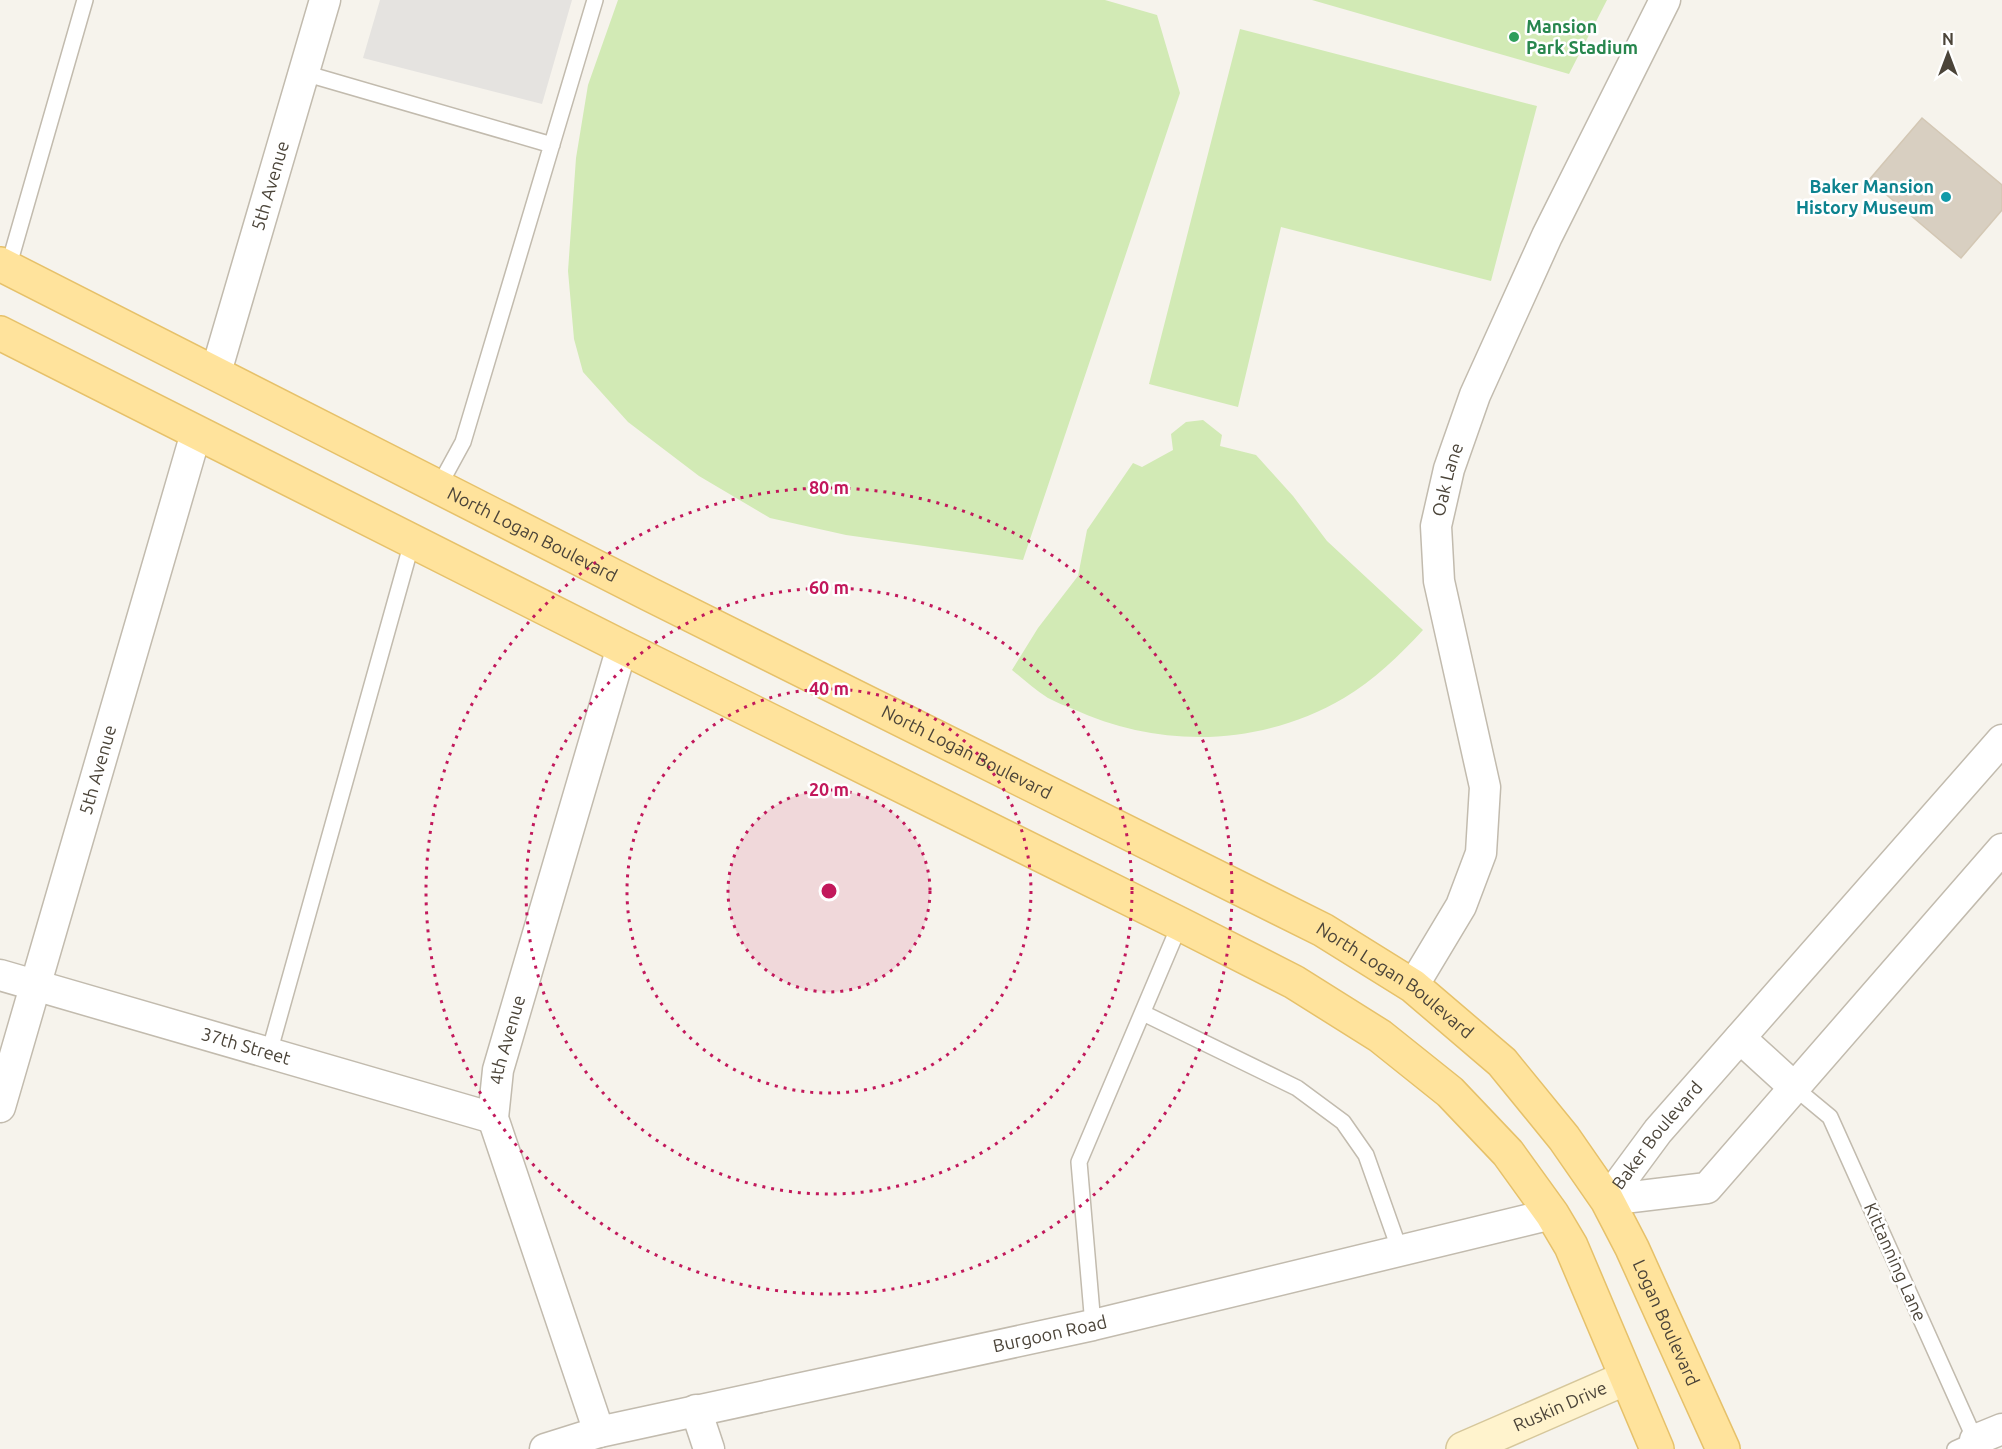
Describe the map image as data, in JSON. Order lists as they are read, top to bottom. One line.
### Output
{"streets":{"main road":["North Logan Boulevard","Logan Boulevard"],"street":["5th Avenue","Oak Lane","4th Avenue","37th Street","Baker Boulevard","Burgoon Road","Ruskin Drive"],"lane":["Kittanning Lane"]},"crossings":[["5th Avenue","North Logan Boulevard"],["5th Avenue","37th Street"],["Oak Lane","North Logan Boulevard"],["North Logan Boulevard","Baker Boulevard"],["North Logan Boulevard","Logan Boulevard"],["4th Avenue","37th Street"],["4th Avenue","Burgoon Road"],["Baker Boulevard","Kittanning Lane"],["Baker Boulevard","Logan Boulevard"]],"places":["Mansion Park Stadium","Baker Mansion History Museum"],"north":"top","rings":["80 m","60 m","40 m","20 m"]}
